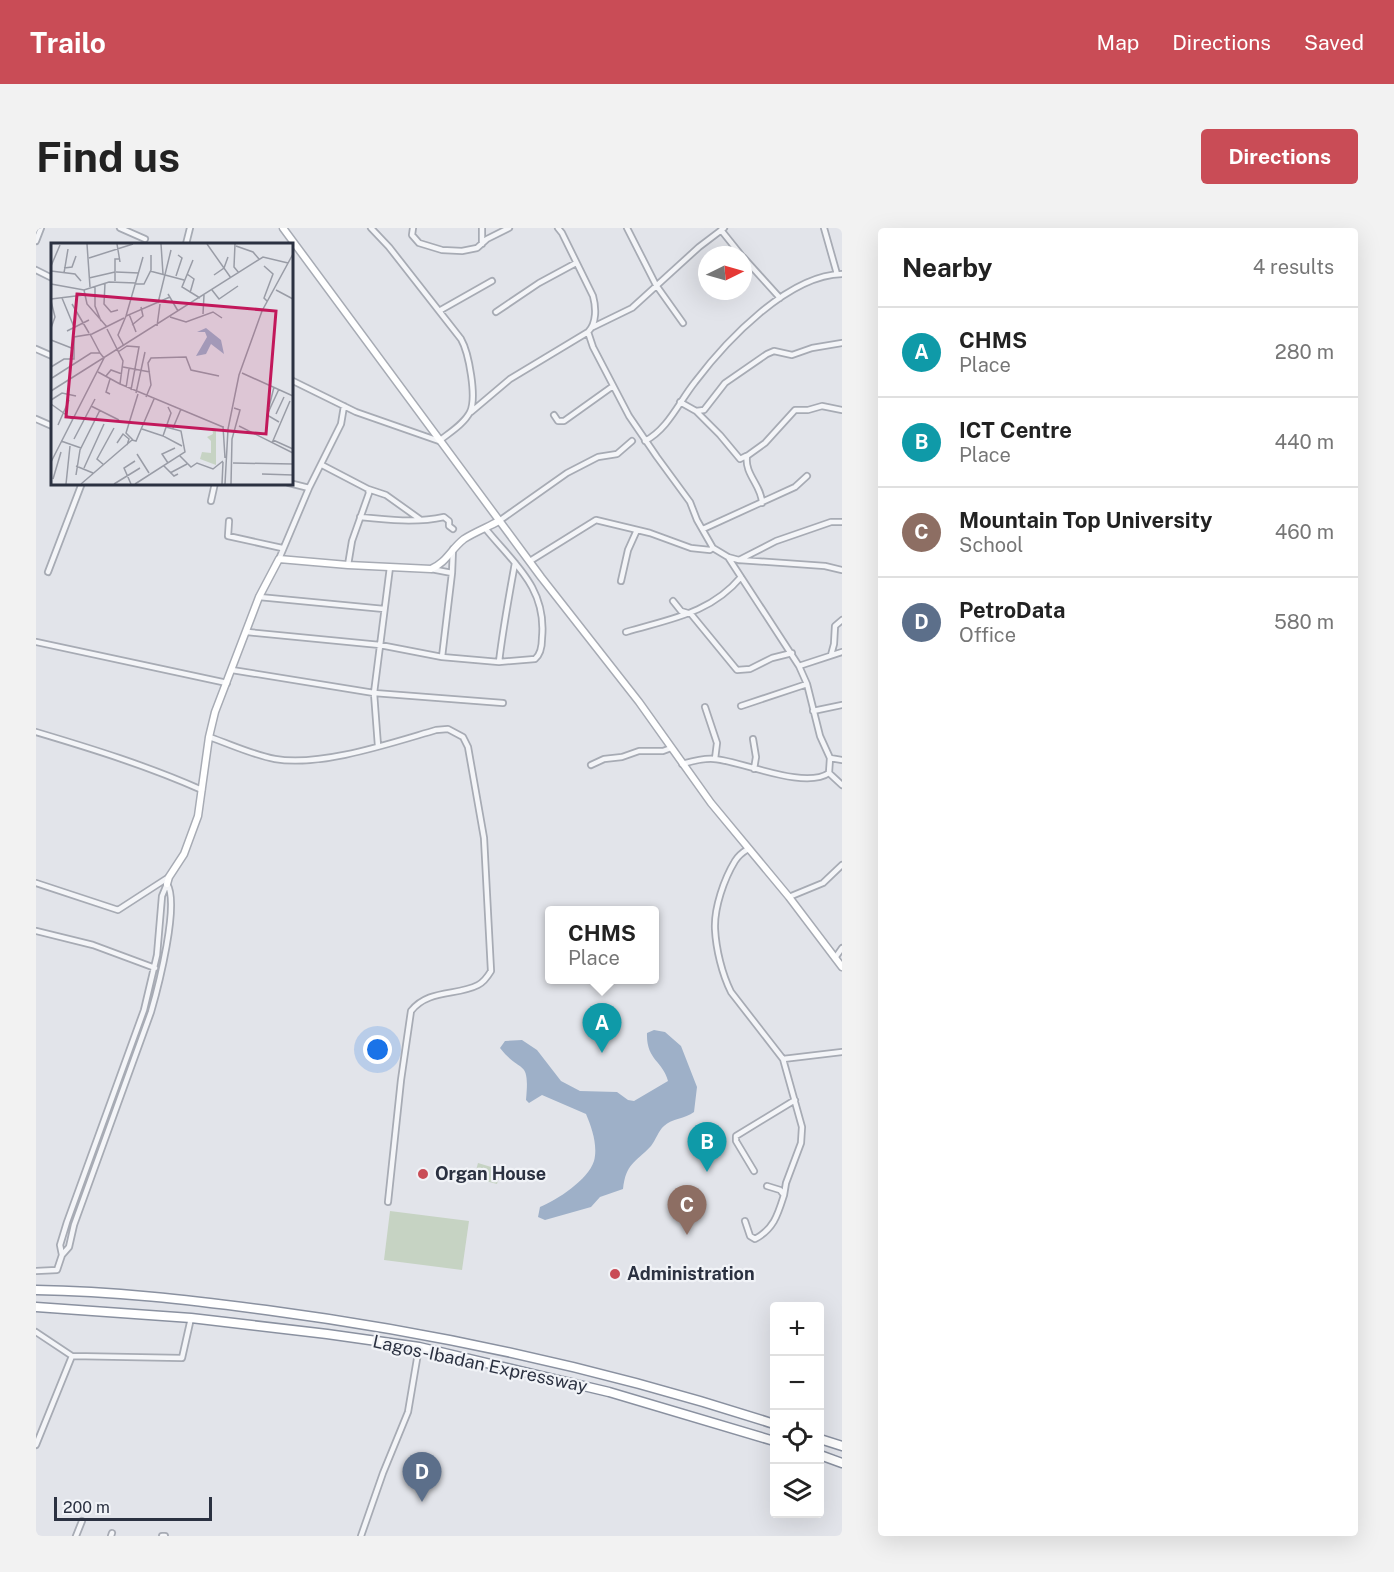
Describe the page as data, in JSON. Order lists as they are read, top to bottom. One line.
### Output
{"streets":{"highway":["Lagos-Ibadan Expressway"]},"places":["Organ House","Administration"],"scale_bar":"200 m","north":"right","page":{"header":"Trailo","nav":["Map","Directions","Saved"],"buttons":"Directions","title":"Find us","heading":["Nearby","4 results"],"list":[{"mark":"A","name":"CHMS","note":"Place","value":"280 m"},{"mark":"B","name":"ICT Centre","note":"Place","value":"440 m"},{"mark":"C","name":"Mountain Top University","note":"School","value":"460 m"},{"mark":"D","name":"PetroData","note":"Office","value":"580 m"}],"popup":["CHMS","Place"],"pins":["A","B","C","D"],"map_buttons":["+","−"],"scale":"200 m"}}
